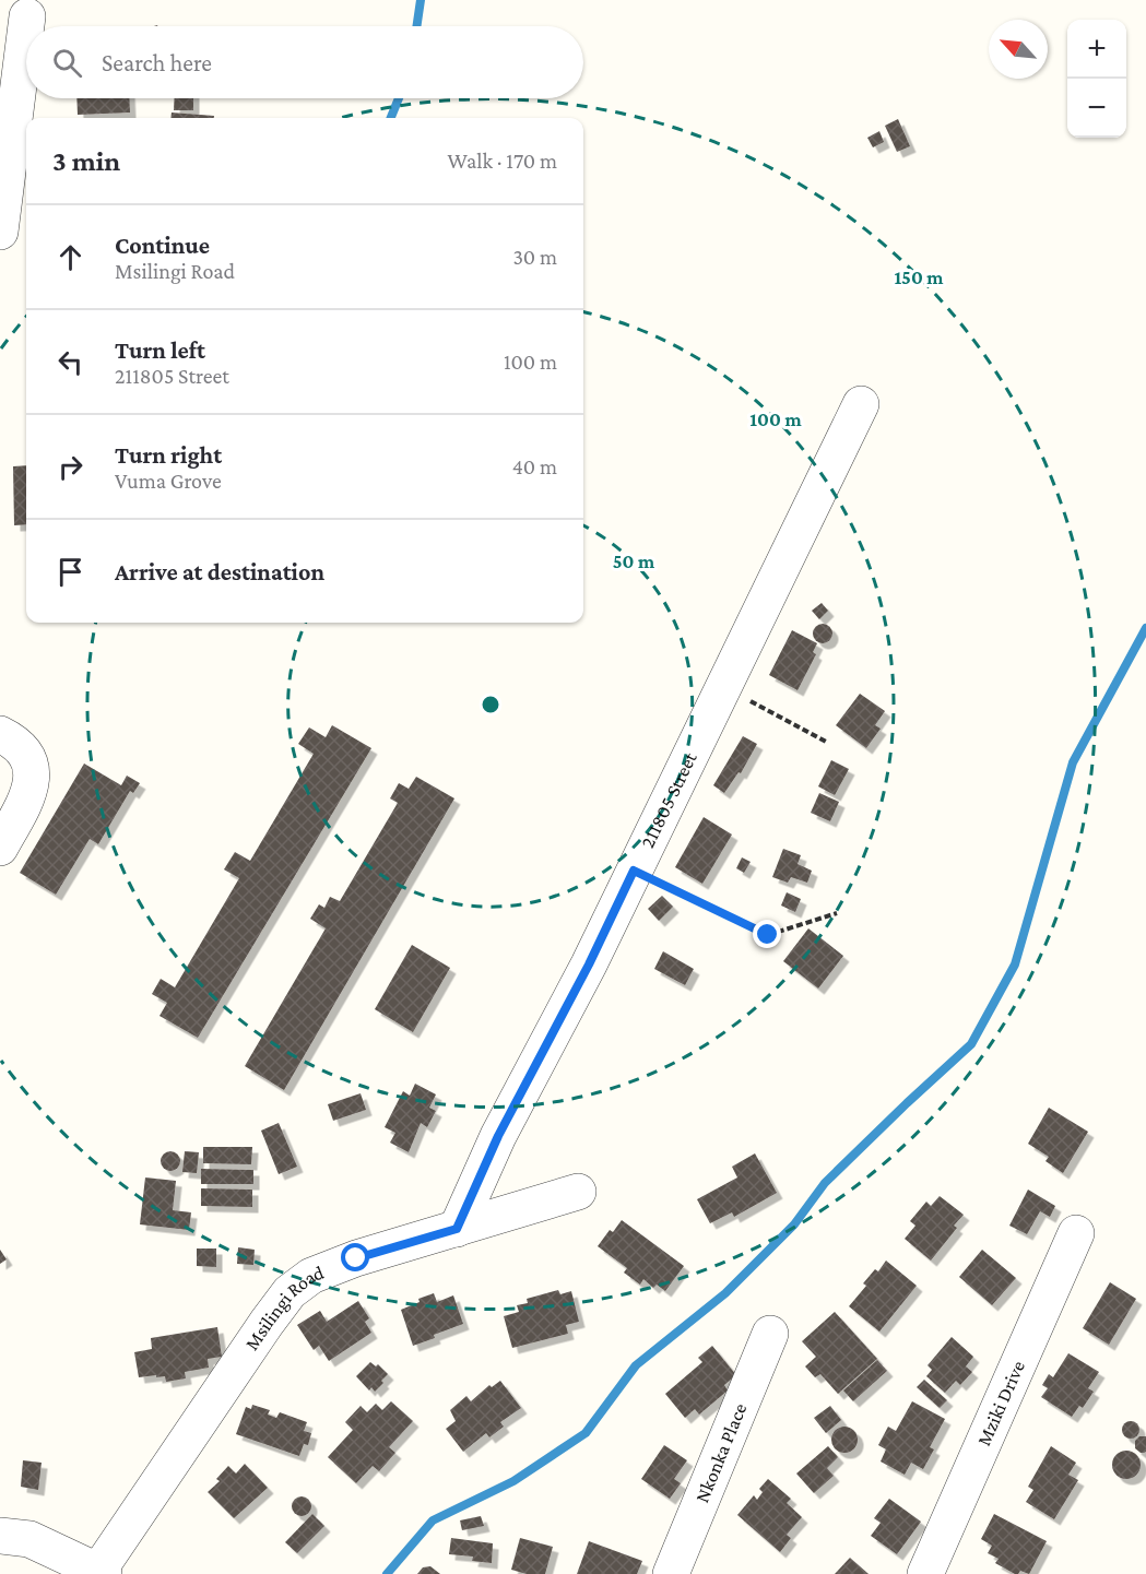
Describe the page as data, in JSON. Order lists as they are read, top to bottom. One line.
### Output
{"streets":{"street":["211805 Street","Msilingi Road","Mziki Drive","Nkonka Place"]},"crossings":[["211805 Street","Msilingi Road"]],"north":"top left","page":{"map_buttons":["+","−"],"search":"Search here","heading":["3 min","Walk · 170 m"],"list":[["Continue","Msilingi Road","30 m"],["Turn left","211805 Street","100 m"],["Turn right","Vuma Grove","40 m"],"Arrive at destination"]},"rings":["150 m","100 m","50 m"]}
